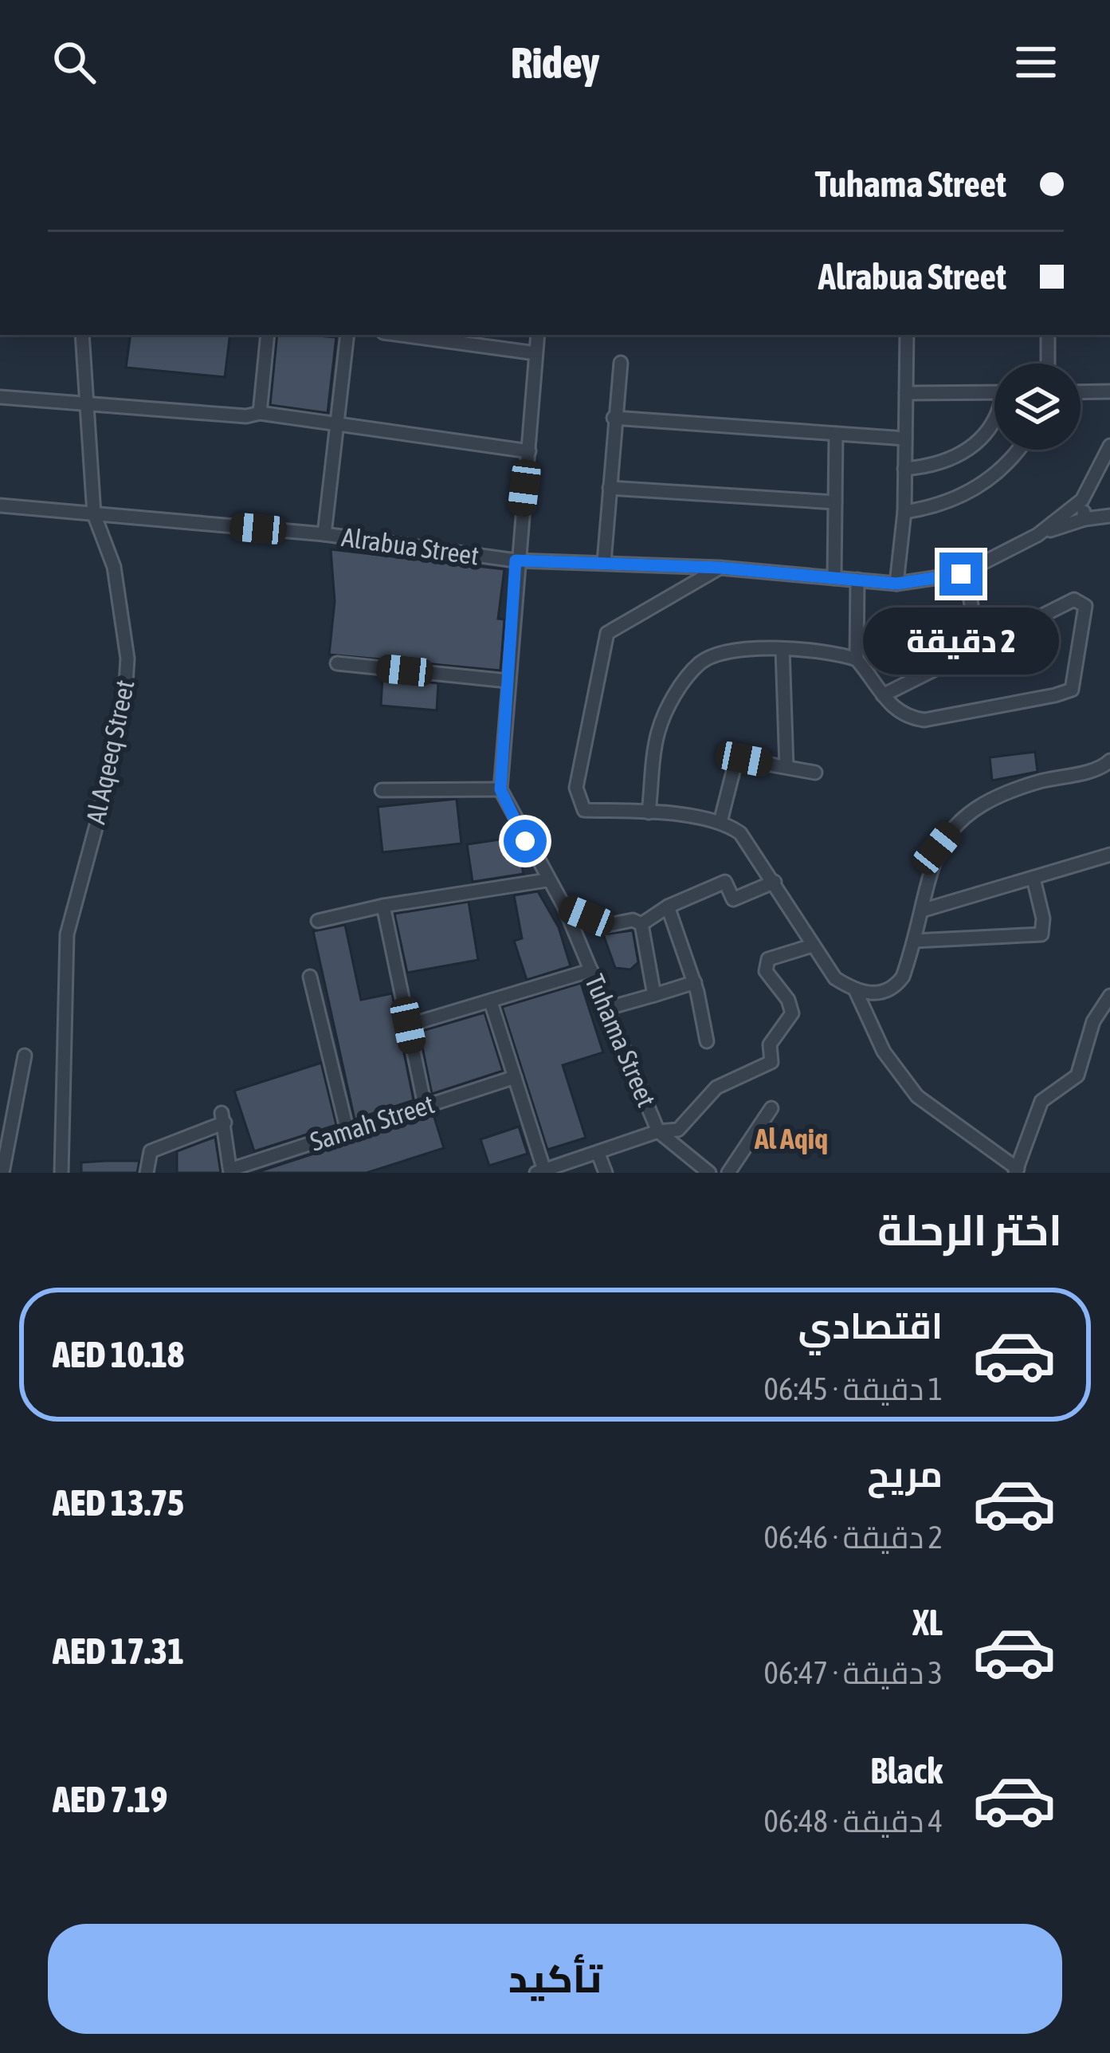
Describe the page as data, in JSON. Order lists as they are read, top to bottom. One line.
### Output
{"streets":{"street":["Alrabua Street","Al Aqeeq Street","Tuhama Street","Samah Street"]},"crossings":[["Alrabua Street","Al Aqeeq Street"]],"districts":["Al Aqiq"],"page":{"header":"Ridey","banner":["Tuhama Street","Alrabua Street"],"bubble":"2 دقيقة","heading":"اختر الرحلة","list":[{"name":"اقتصادي","note":"1 دقيقة · 06:45","value":"AED 10.18"},{"name":"مريح","note":"2 دقيقة · 06:46","value":"AED 13.75"},{"name":"XL","note":"3 دقيقة · 06:47","value":"AED 17.31"},{"name":"Black","note":"4 دقيقة · 06:48","value":"AED 7.19"}],"buttons":"تأكيد"}}
